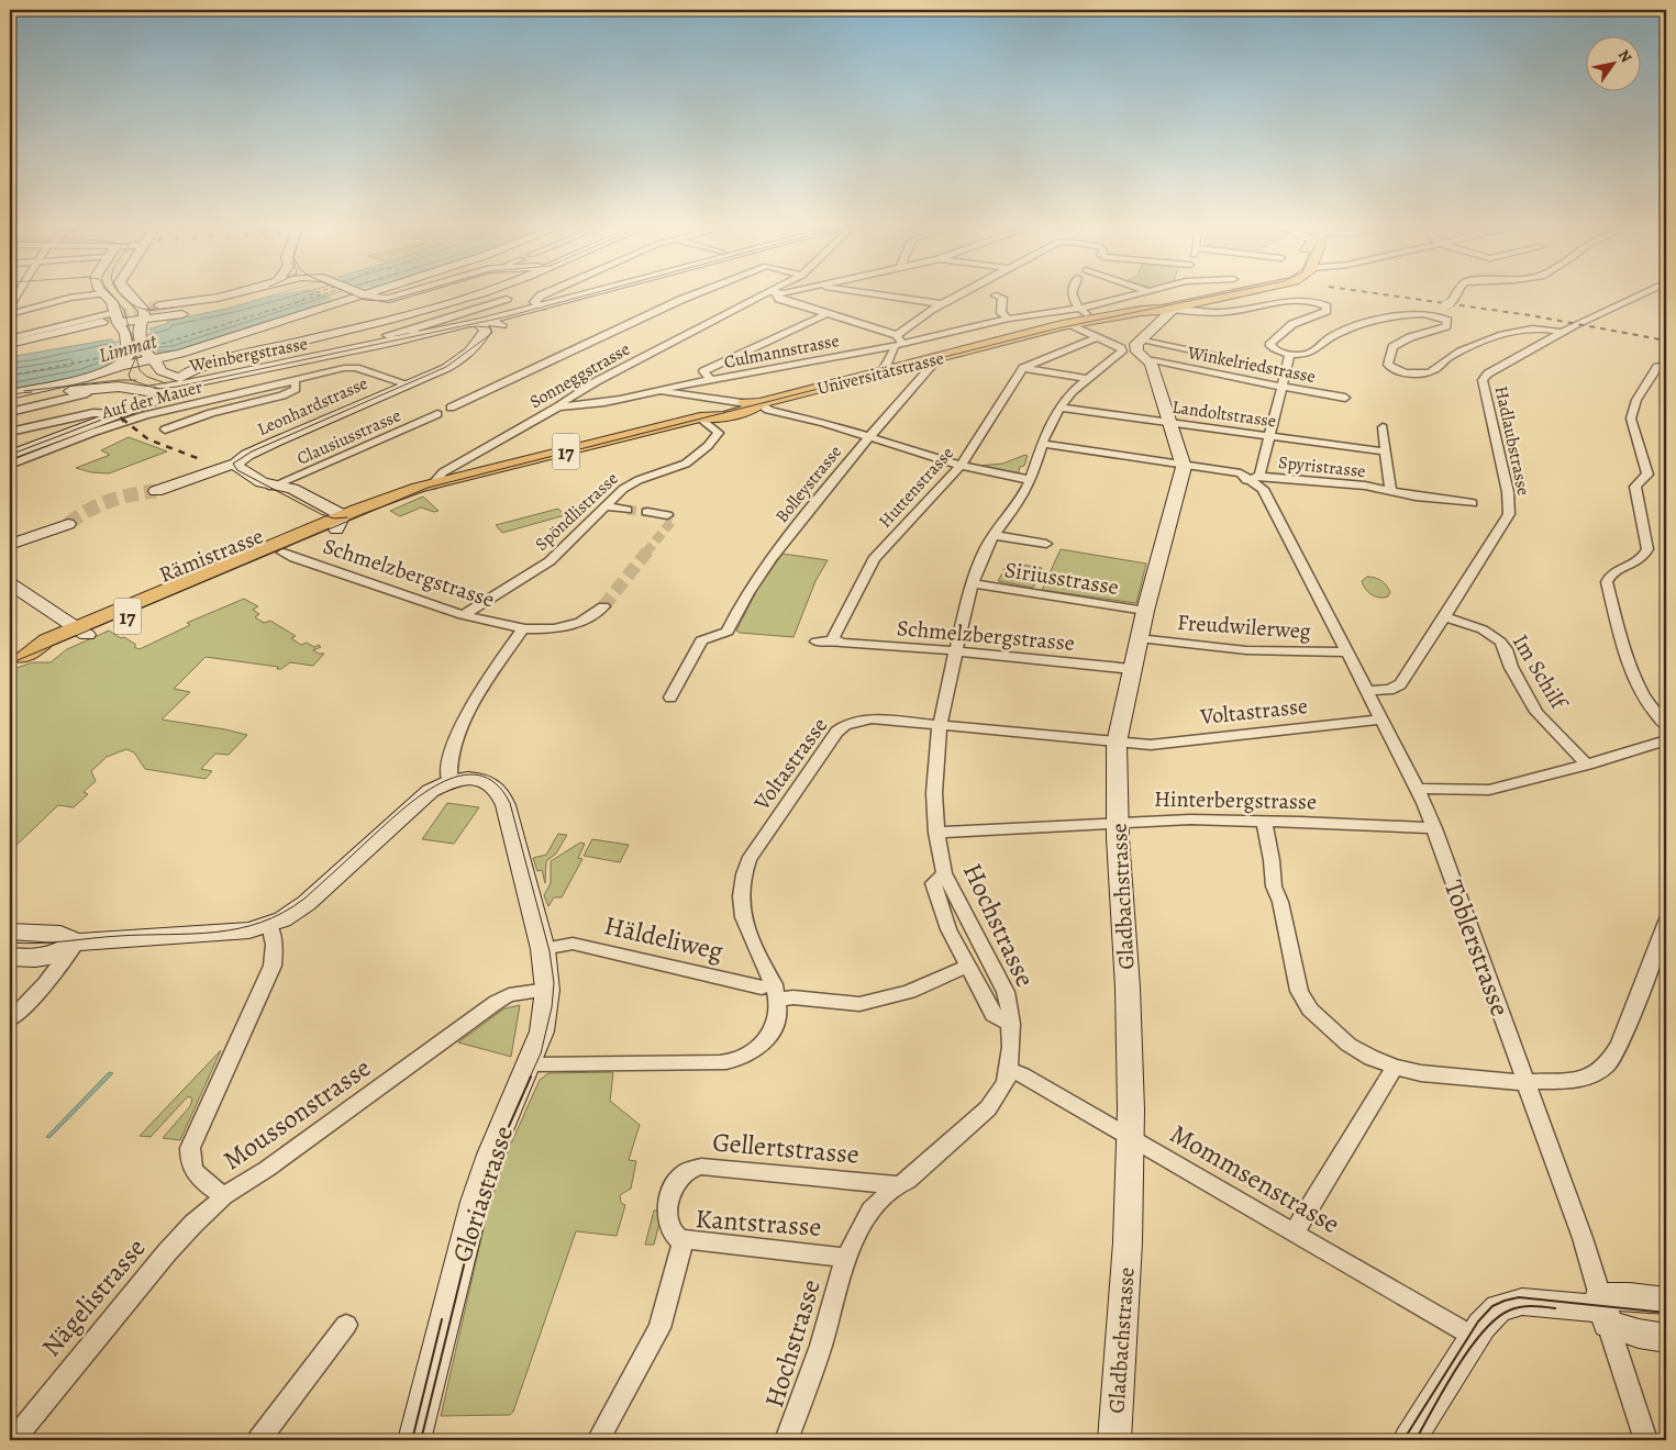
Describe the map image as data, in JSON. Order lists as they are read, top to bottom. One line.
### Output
{"streets":{"main road":["Universitätstrasse","17","Rämistrasse"],"street":["Culmannstrasse","Weinbergstrasse","Winkelriedstrasse","Sonneggstrasse","Auf der Mauer","Leonhardstrasse","Landoltstrasse","Clausiusstrasse","Hadlaubstrasse","Spyristrasse","Bolleystrasse","Huttenstrasse","Spöndlistrasse","Schmelzbergstrasse","Siriusstrasse","Freudwilerweg","Im Schilf","Voltastrasse","Hinterbergstrasse","Gladbachstrasse","Hochstrasse","Häldeliweg","Toblerstrasse","Moussonstrasse","Gellertstrasse","Mommsenstrasse","Gloriastrasse","Kantstrasse","Nägelistrasse"]},"crossings":[["Culmannstrasse","Sonneggstrasse"],["Weinbergstrasse","Leonhardstrasse"],["Universitätstrasse","Sonneggstrasse"],["Universitätstrasse","Bolleystrasse"],["Universitätstrasse","Spöndlistrasse"],["Universitätstrasse","Rämistrasse"],["Auf der Mauer","Leonhardstrasse"],["Landoltstrasse","Hochstrasse"],["Hadlaubstrasse","Im Schilf"],["Hadlaubstrasse","Toblerstrasse"],["Spyristrasse","Gladbachstrasse"],["Spyristrasse","Toblerstrasse"],["Huttenstrasse","Schmelzbergstrasse"],["Spöndlistrasse","Schmelzbergstrasse"],["Rämistrasse","Schmelzbergstrasse"],["Schmelzbergstrasse","Gladbachstrasse"],["Schmelzbergstrasse","Hochstrasse"],["Siriusstrasse","Gladbachstrasse"],["Siriusstrasse","Hochstrasse"],["Freudwilerweg","Gladbachstrasse"],["Freudwilerweg","Toblerstrasse"],["Voltastrasse","Gladbachstrasse"],["Voltastrasse","Hochstrasse"],["Voltastrasse","Häldeliweg"],["Voltastrasse","Toblerstrasse"],["Hinterbergstrasse","Gladbachstrasse"],["Hinterbergstrasse","Hochstrasse"],["Hinterbergstrasse","Toblerstrasse"],["Gladbachstrasse","Mommsenstrasse"],["Hochstrasse","Gellertstrasse"],["Hochstrasse","Mommsenstrasse"],["Hochstrasse","Kantstrasse"],["Häldeliweg","Gloriastrasse"],["Moussonstrasse","Gloriastrasse"],["Moussonstrasse","Nägelistrasse"],["Gellertstrasse","Kantstrasse"]],"water":["Limmat"],"north":"top right"}
